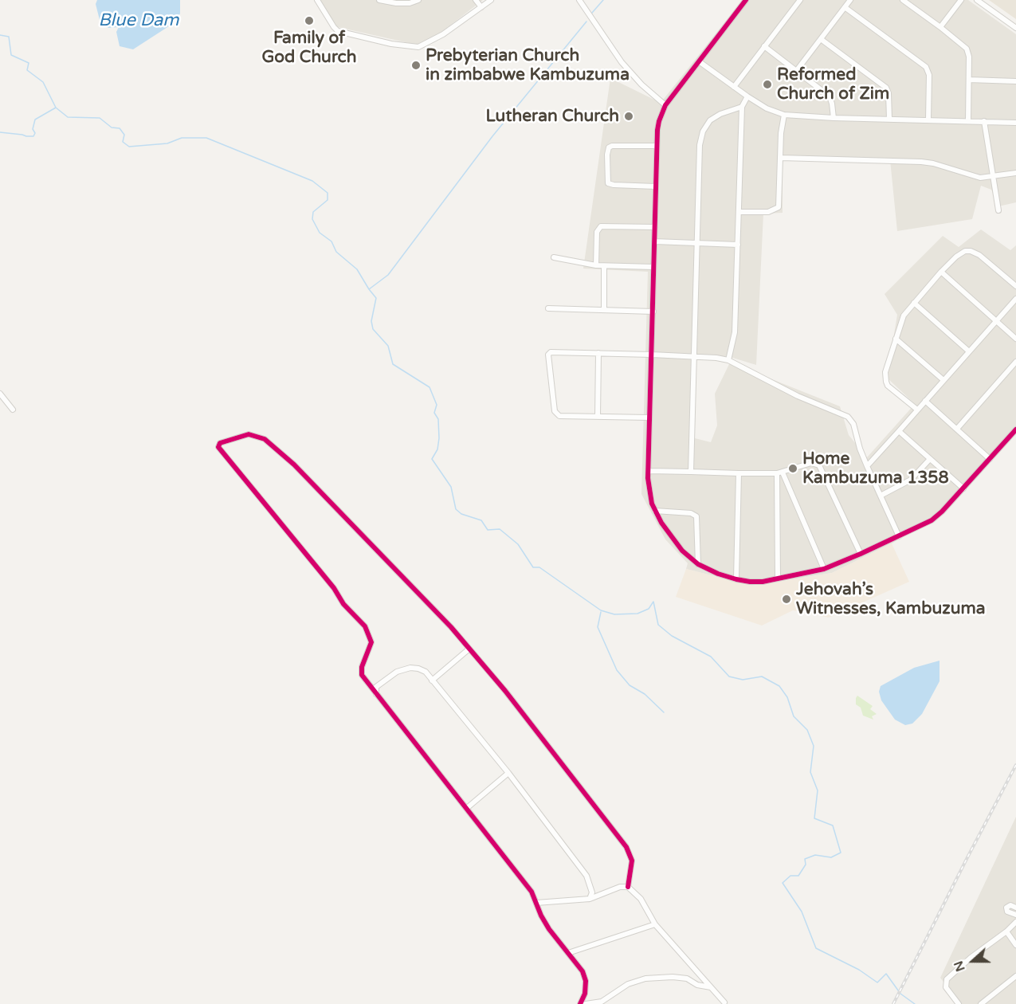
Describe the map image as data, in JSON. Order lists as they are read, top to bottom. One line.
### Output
{"water":["Blue Dam"],"places":["Family of God Church","Prebyterian Church in zimbabwe Kambuzuma","Reformed Church of Zim","Lutheran Church","Home Kambuzuma 1358","Jehovah’s Witnesses, Kambuzuma"],"north":"left"}
